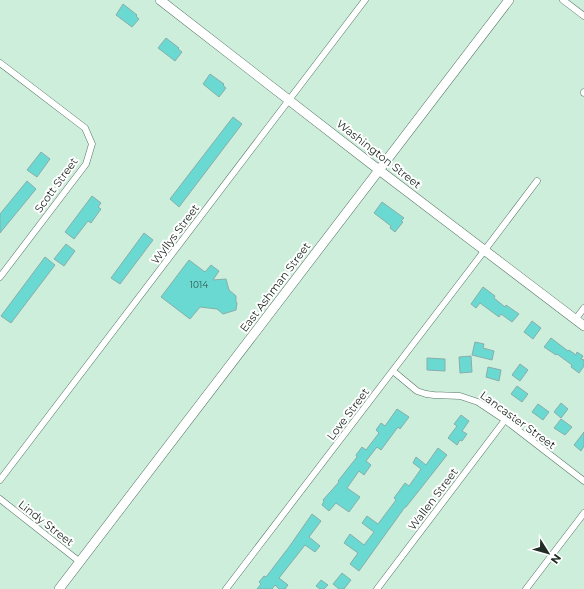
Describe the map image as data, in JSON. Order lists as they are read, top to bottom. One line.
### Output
{"streets":{"street":["Washington Street","Scott Street","Wyllys Street","East Ashman Street","Love Street","Lancaster Street","Wallen Street","Lindy Street"]},"crossings":[["Washington Street","Wyllys Street"],["Washington Street","East Ashman Street"],["Washington Street","Love Street"],["East Ashman Street","Lindy Street"],["Love Street","Lancaster Street"],["Lancaster Street","Wallen Street"]],"house_numbers":["1014"],"north":"bottom right"}
